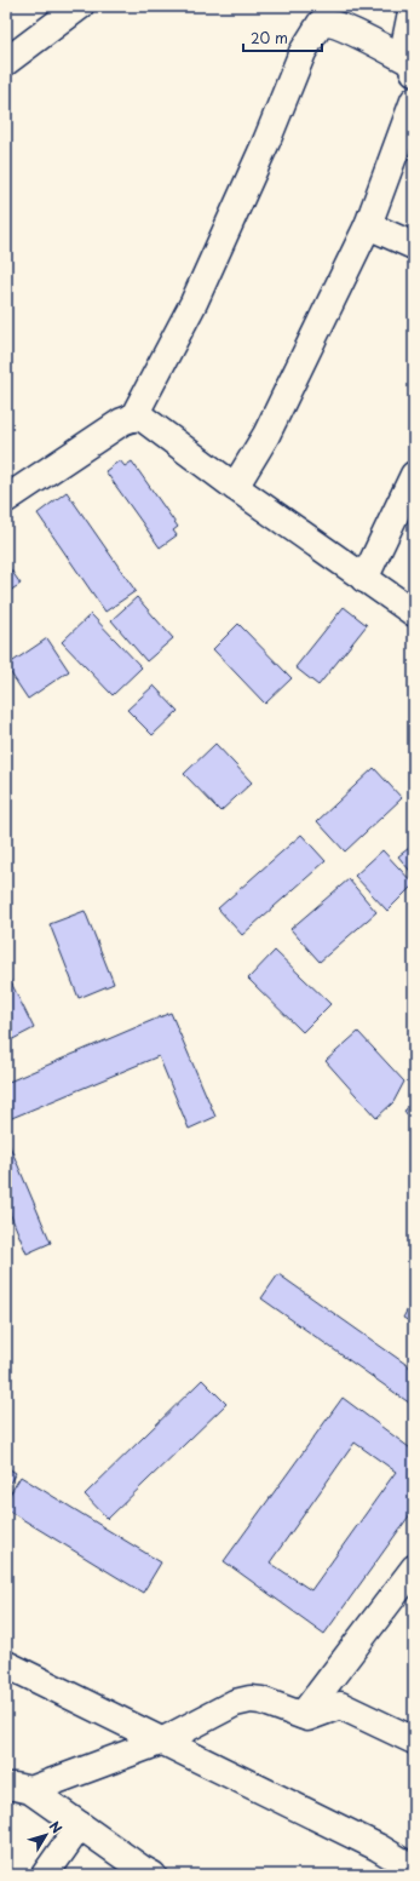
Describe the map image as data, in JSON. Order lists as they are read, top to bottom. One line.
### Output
{"scale_bar":"20 m","north":"top right"}
